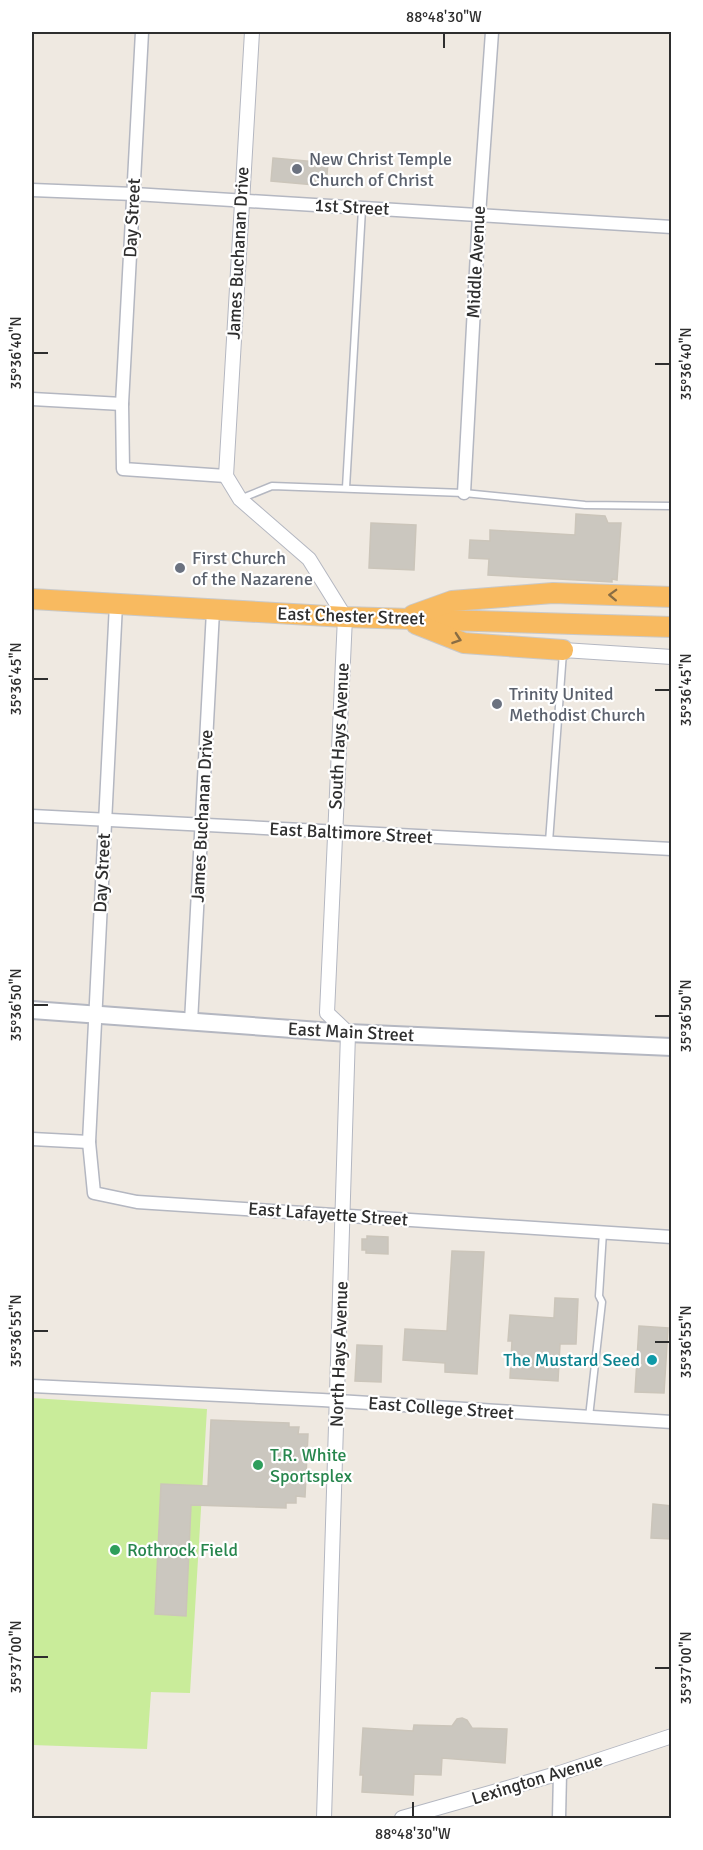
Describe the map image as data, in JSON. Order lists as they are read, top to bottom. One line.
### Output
{"streets":{"highway":["East Chester Street"],"main road":["East Main Street"],"street":["1st Street","Day Street","James Buchanan Drive","Middle Avenue","South Hays Avenue","East Baltimore Street","East Lafayette Street","North Hays Avenue","East College Street","Lexington Avenue"]},"crossings":[["1st Street","Day Street"],["1st Street","James Buchanan Drive"],["1st Street","Middle Avenue"],["Day Street","James Buchanan Drive"],["Day Street","East Chester Street"],["Day Street","East Baltimore Street"],["Day Street","East Main Street"],["Day Street","East Lafayette Street"],["James Buchanan Drive","East Chester Street"],["James Buchanan Drive","East Baltimore Street"],["James Buchanan Drive","East Main Street"],["East Chester Street","South Hays Avenue"],["South Hays Avenue","East Baltimore Street"],["South Hays Avenue","East Main Street"],["South Hays Avenue","North Hays Avenue"],["East Main Street","North Hays Avenue"],["East Lafayette Street","North Hays Avenue"],["North Hays Avenue","East College Street"]],"places":["New Christ Temple Church of Christ","First Church of the Nazarene","Trinity United Methodist Church","The Mustard Seed","T.R. White Sportsplex","Rothrock Field"],"coordinates":["88°48'30\"W","35°36'40\"N","35°36'45\"N","35°36'50\"N","35°36'55\"N","35°37'00\"N"]}
